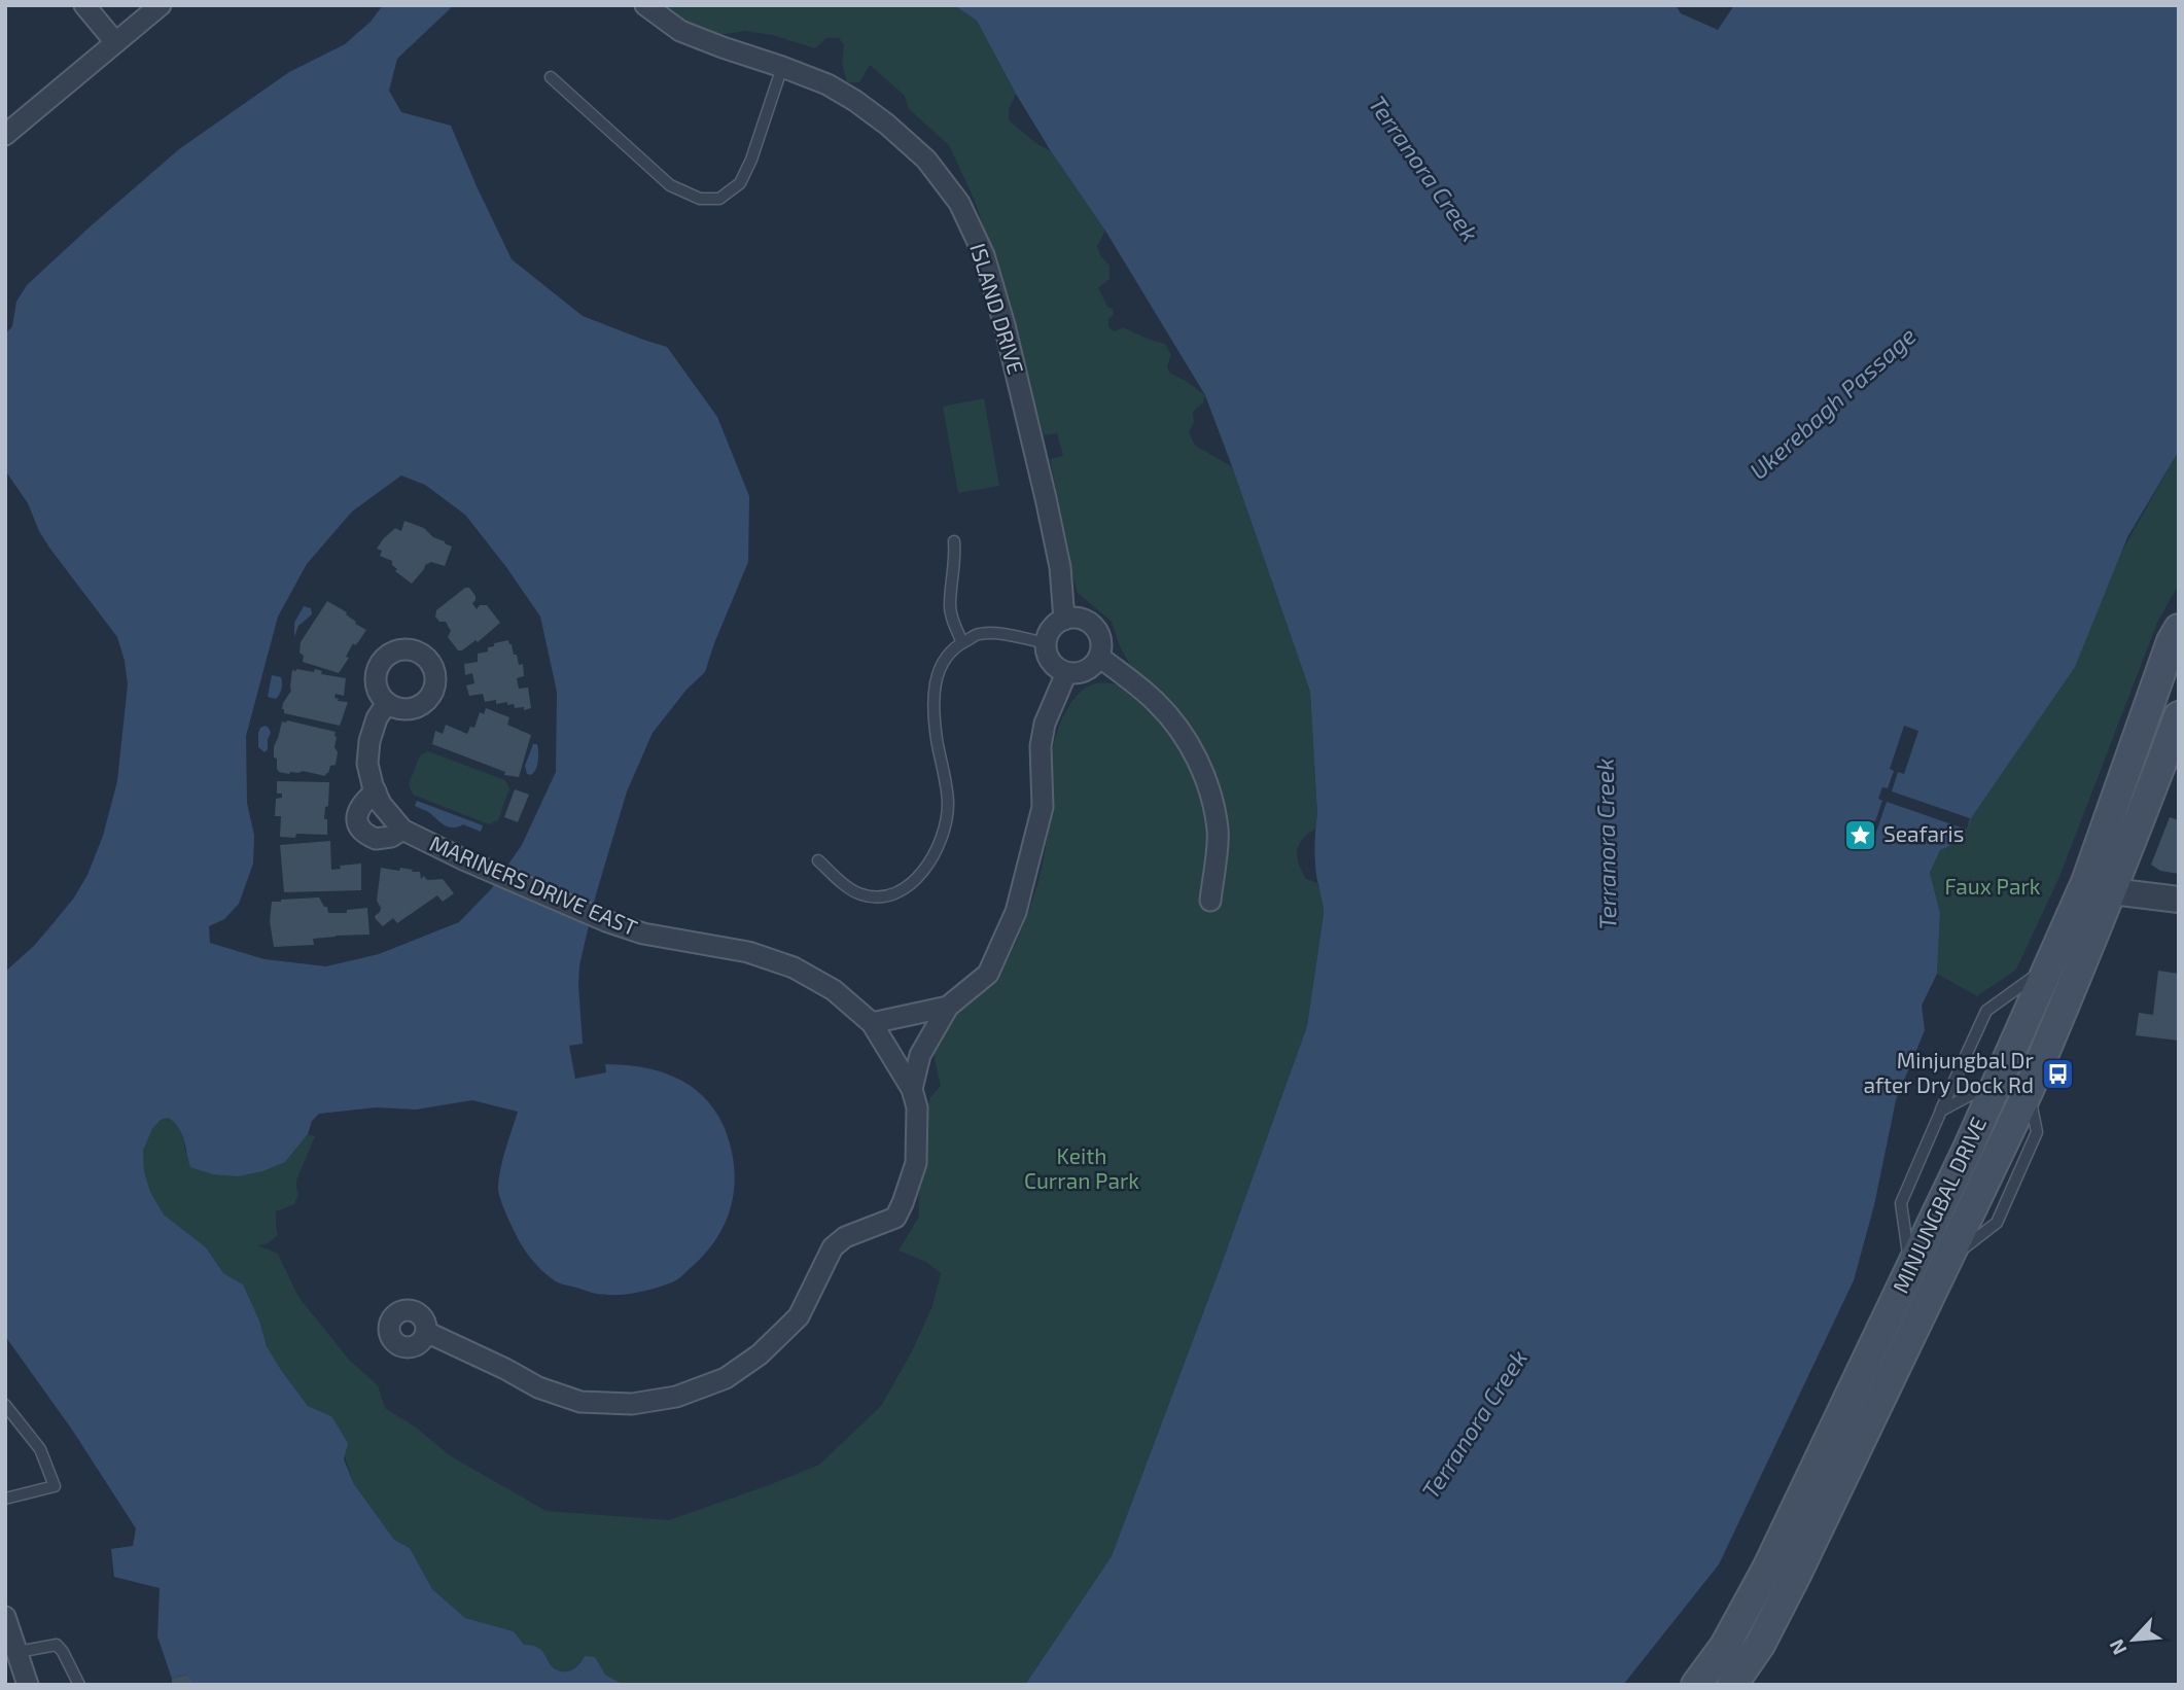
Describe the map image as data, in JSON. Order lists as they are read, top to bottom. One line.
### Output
{"streets":{"main road":["MINJUNGBAL DRIVE"],"street":["ISLAND DRIVE","MARINERS DRIVE EAST"]},"water":["Terranora Creek","Ukerebagh Passage"],"parks":["Faux Park","Keith Curran Park"],"places":{"place":["Seafaris"],"bus stop":["Minjungbal Dr after Dry Dock Rd"]},"north":"bottom left"}
